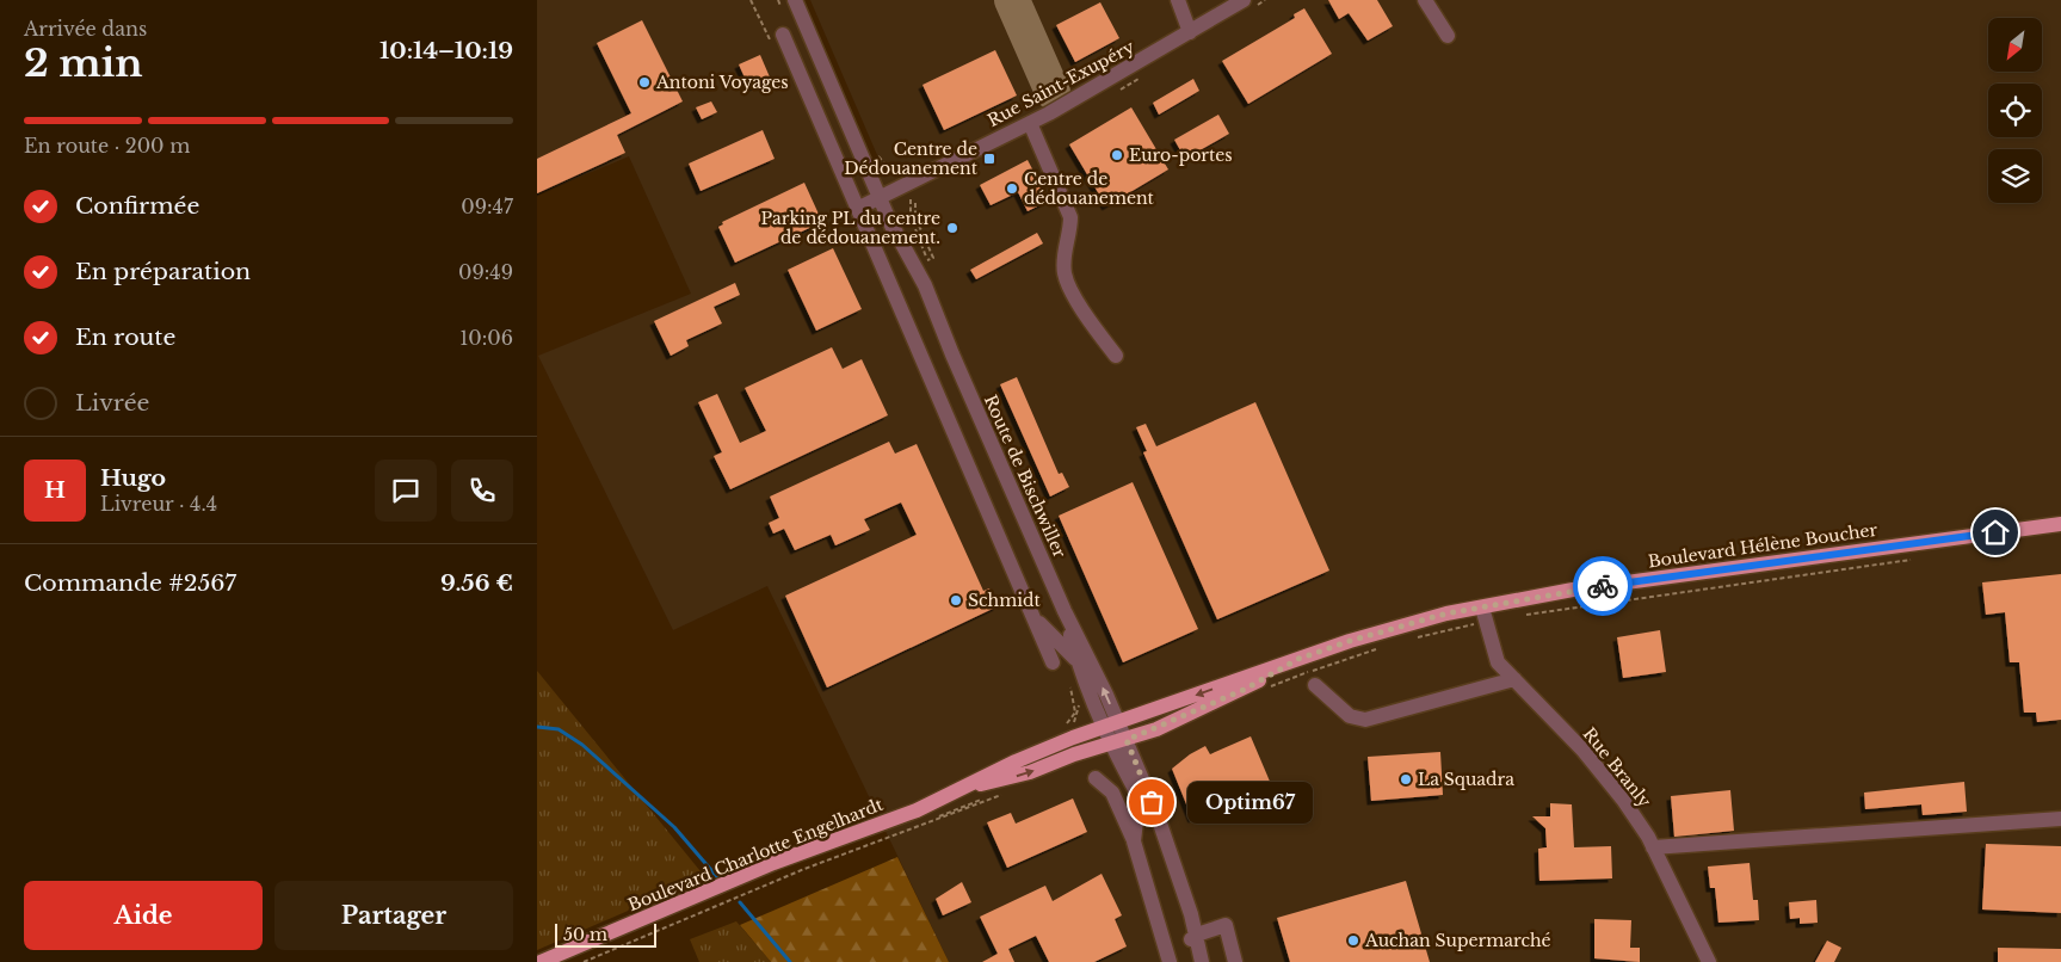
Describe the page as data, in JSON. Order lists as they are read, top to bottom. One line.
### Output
{"streets":{"main road":["Boulevard Hélène Boucher","Boulevard Charlotte Engelhardt"],"street":["Rue Saint-Exupéry","Route de Bischwiller","Rue Branly"]},"crossings":[["Rue Saint-Exupéry","Route de Bischwiller"],["Route de Bischwiller","Boulevard Hélène Boucher"],["Route de Bischwiller","Boulevard Charlotte Engelhardt"],["Boulevard Hélène Boucher","Rue Branly"],["Boulevard Hélène Boucher","Boulevard Charlotte Engelhardt"]],"places":{"other":["Antoni Voyages","Euro-portes","Centre de dédouanement","Parking PL du centre de dédouanement.","Schmidt","La Squadra","Optim67","Auchan Supermarché"],"transit":["Centre de Dédouanement"]},"scale_bar":"50 m","north":"bottom left","page":{"heading":["2 min","Arrivée dans","10:14–10:19"],"panel":["Hugo","Livreur · 4.4","Commande #2567","9.56 €"],"bar":"En route · 200 m","list":[["Confirmée","09:47"],["En préparation","09:49"],["En route","10:06"],"Livrée"],"round":"H","bubble":"Optim67","buttons":["Aide","Partager"],"scale":"50 m"}}
